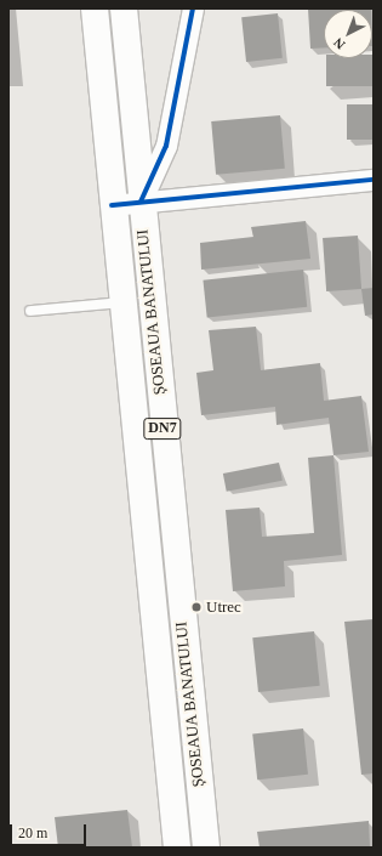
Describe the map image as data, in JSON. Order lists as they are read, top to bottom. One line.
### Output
{"streets":{"main road":["ȘOSEAUA BANATULUI","DN7"]},"places":["Utrec"],"scale_bar":"20 m","north":"bottom left"}
